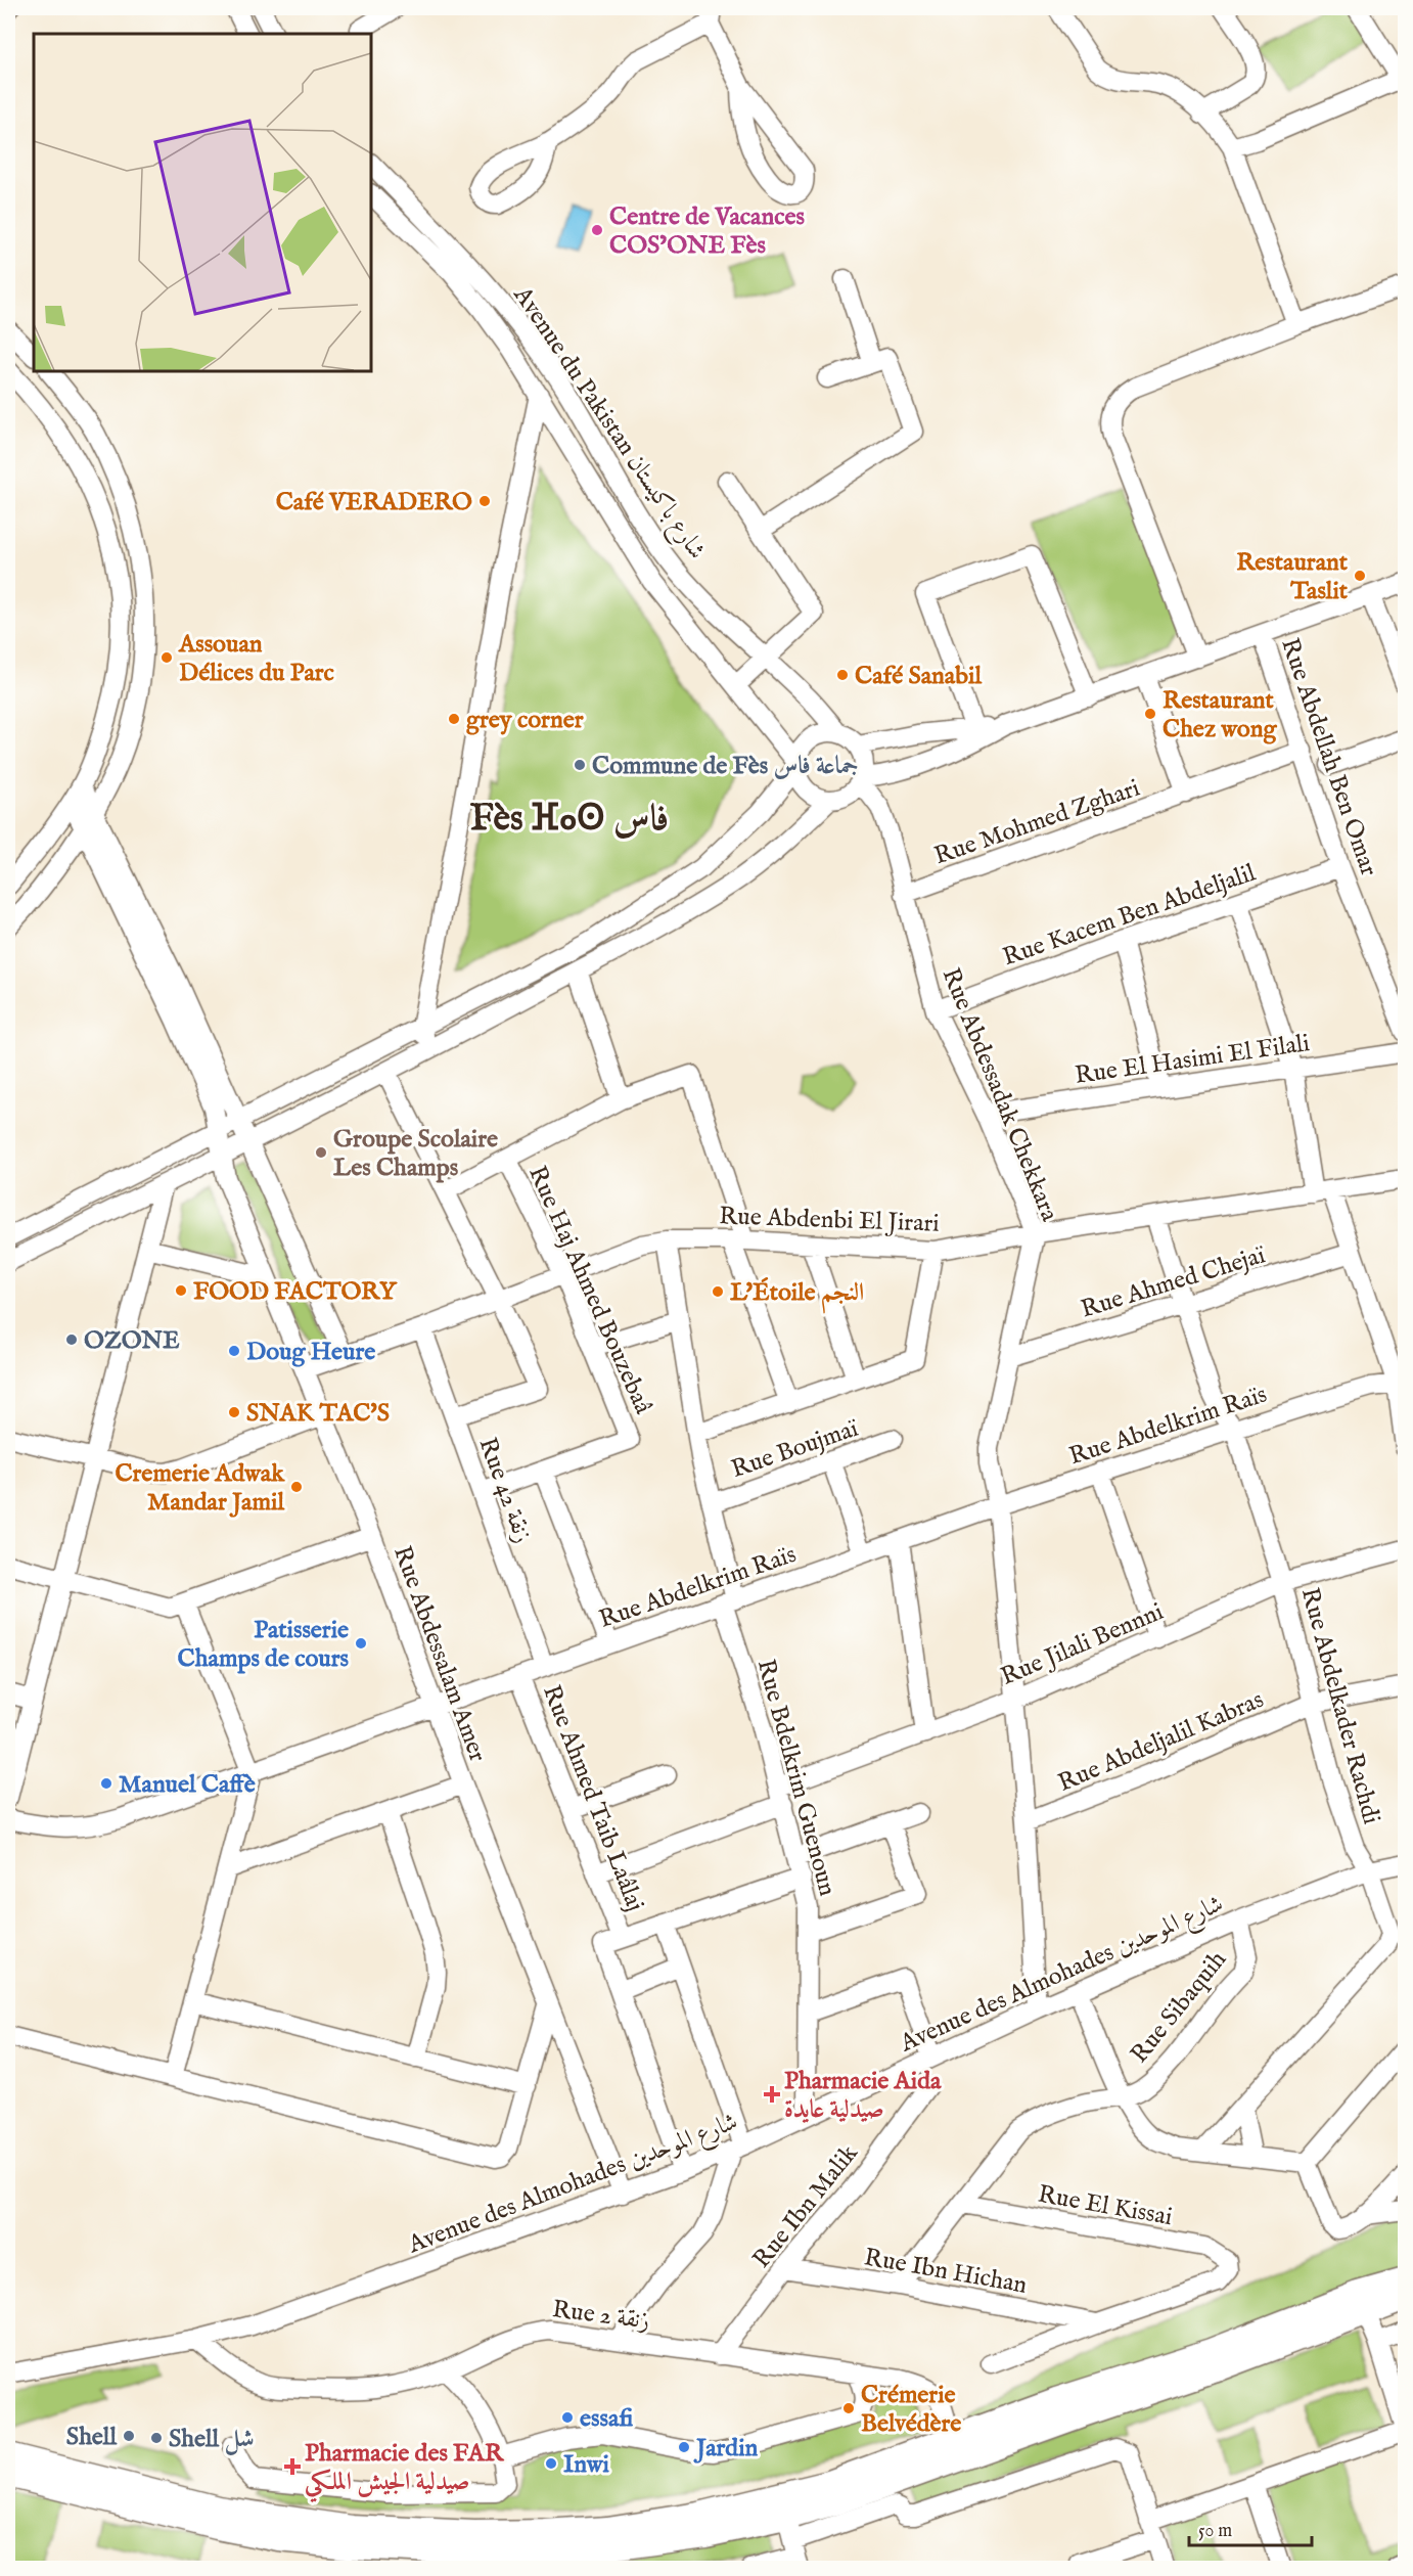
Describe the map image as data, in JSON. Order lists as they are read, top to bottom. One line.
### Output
{"streets":{"street":["Avenue du Pakistan شارع باكيستان","Rue Abdellah Ben Omar","Rue Mohmed Zghari","Rue Kacem Ben Abdeljalil","Rue El Hasimi El Filali","Rue Abdessadak Chekkara","Rue Abdenbi El Jirari","Rue Ahmed Chejaï","Rue Haj Ahmed Bouzebaâ","Rue Abdelkrim Raïs","Rue Boujmaï","Rue 42 زنقة","Rue Jilali Bennni","Rue Abdessalam Amer","Rue Abdelkader Rachdi","Rue Abdeljalil Kabras","Rue Bdelkrim Guenoun","Rue Ahmed Taib Laâlaj","Avenue des Almohades شارع الموحدين","Rue Sibaquih","Rue El Kissai","Rue Ibn Malik","Rue Ibn Hichan","Rue 2 زنقة"]},"crossings":[["Avenue du Pakistan شارع باكيستان","Rue Abdessadak Chekkara"],["Rue Abdellah Ben Omar","Rue Mohmed Zghari"],["Rue Abdellah Ben Omar","Rue Kacem Ben Abdeljalil"],["Rue Mohmed Zghari","Rue Abdessadak Chekkara"],["Rue Kacem Ben Abdeljalil","Rue Abdessadak Chekkara"],["Rue El Hasimi El Filali","Rue Abdessadak Chekkara"],["Rue Abdessadak Chekkara","Rue Abdenbi El Jirari"],["Rue Abdessadak Chekkara","Rue Ahmed Chejaï"],["Rue Abdessadak Chekkara","Rue Abdelkrim Raïs"],["Rue Abdessadak Chekkara","Rue Jilali Bennni"],["Rue Abdessadak Chekkara","Rue Abdeljalil Kabras"],["Rue Abdessadak Chekkara","Avenue des Almohades شارع الموحدين"],["Rue Abdenbi El Jirari","Rue Haj Ahmed Bouzebaâ"],["Rue Abdenbi El Jirari","Rue 42 زنقة"],["Rue Abdenbi El Jirari","Rue Abdessalam Amer"],["Rue Abdenbi El Jirari","Rue Abdelkader Rachdi"],["Rue Abdenbi El Jirari","Rue Bdelkrim Guenoun"],["Rue Ahmed Chejaï","Rue Abdelkader Rachdi"],["Rue Abdelkrim Raïs","Rue 42 زنقة"],["Rue Abdelkrim Raïs","Rue Abdessalam Amer"],["Rue Abdelkrim Raïs","Rue Abdelkader Rachdi"],["Rue Abdelkrim Raïs","Rue Bdelkrim Guenoun"],["Rue Abdelkrim Raïs","Rue Ahmed Taib Laâlaj"],["Rue Boujmaï","Rue Bdelkrim Guenoun"],["Rue Jilali Bennni","Rue Abdelkader Rachdi"],["Rue Jilali Bennni","Rue Bdelkrim Guenoun"],["Rue Jilali Bennni","Rue Ahmed Taib Laâlaj"],["Rue Abdessalam Amer","Avenue des Almohades شارع الموحدين"],["Rue Abdelkader Rachdi","Rue Abdeljalil Kabras"],["Rue Abdelkader Rachdi","Avenue des Almohades شارع الموحدين"],["Rue Bdelkrim Guenoun","Avenue des Almohades شارع الموحدين"],["Avenue des Almohades شارع الموحدين","Rue Sibaquih"],["Avenue des Almohades شارع الموحدين","Rue 2 زنقة"],["Rue Sibaquih","Rue El Kissai"],["Rue Sibaquih","Rue Ibn Hichan"],["Rue El Kissai","Rue Ibn Hichan"],["Rue Ibn Malik","Rue Ibn Hichan"],["Rue Ibn Malik","Rue 2 زنقة"]],"districts":["Fès ⴼⴰⵙ فاس"],"places":{"other":["Centre de Vacances COS’ONE Fès","Café VERADERO","Restaurant Taslit","Assouan Délices du Parc","Café Sanabil","Restaurant Chez wong","grey corner","Commune de Fès جماعة فاس","Groupe Scolaire Les Champs","FOOD FACTORY","L'Étoile النجم","OZONE","Doug Heure","SNAK TAC'S","Cremerie Adwak Mandar Jamil","Patisserie Champs de cours","Manuel Caffè","Crémerie Belvédère","essafi","Shell","Shell شل","Jardin","Inwi"],"health":["Pharmacie Aida صيدلية عايدة","Pharmacie des FAR صيدلية الجيش الملكي"]},"scale_bar":"50 m"}
